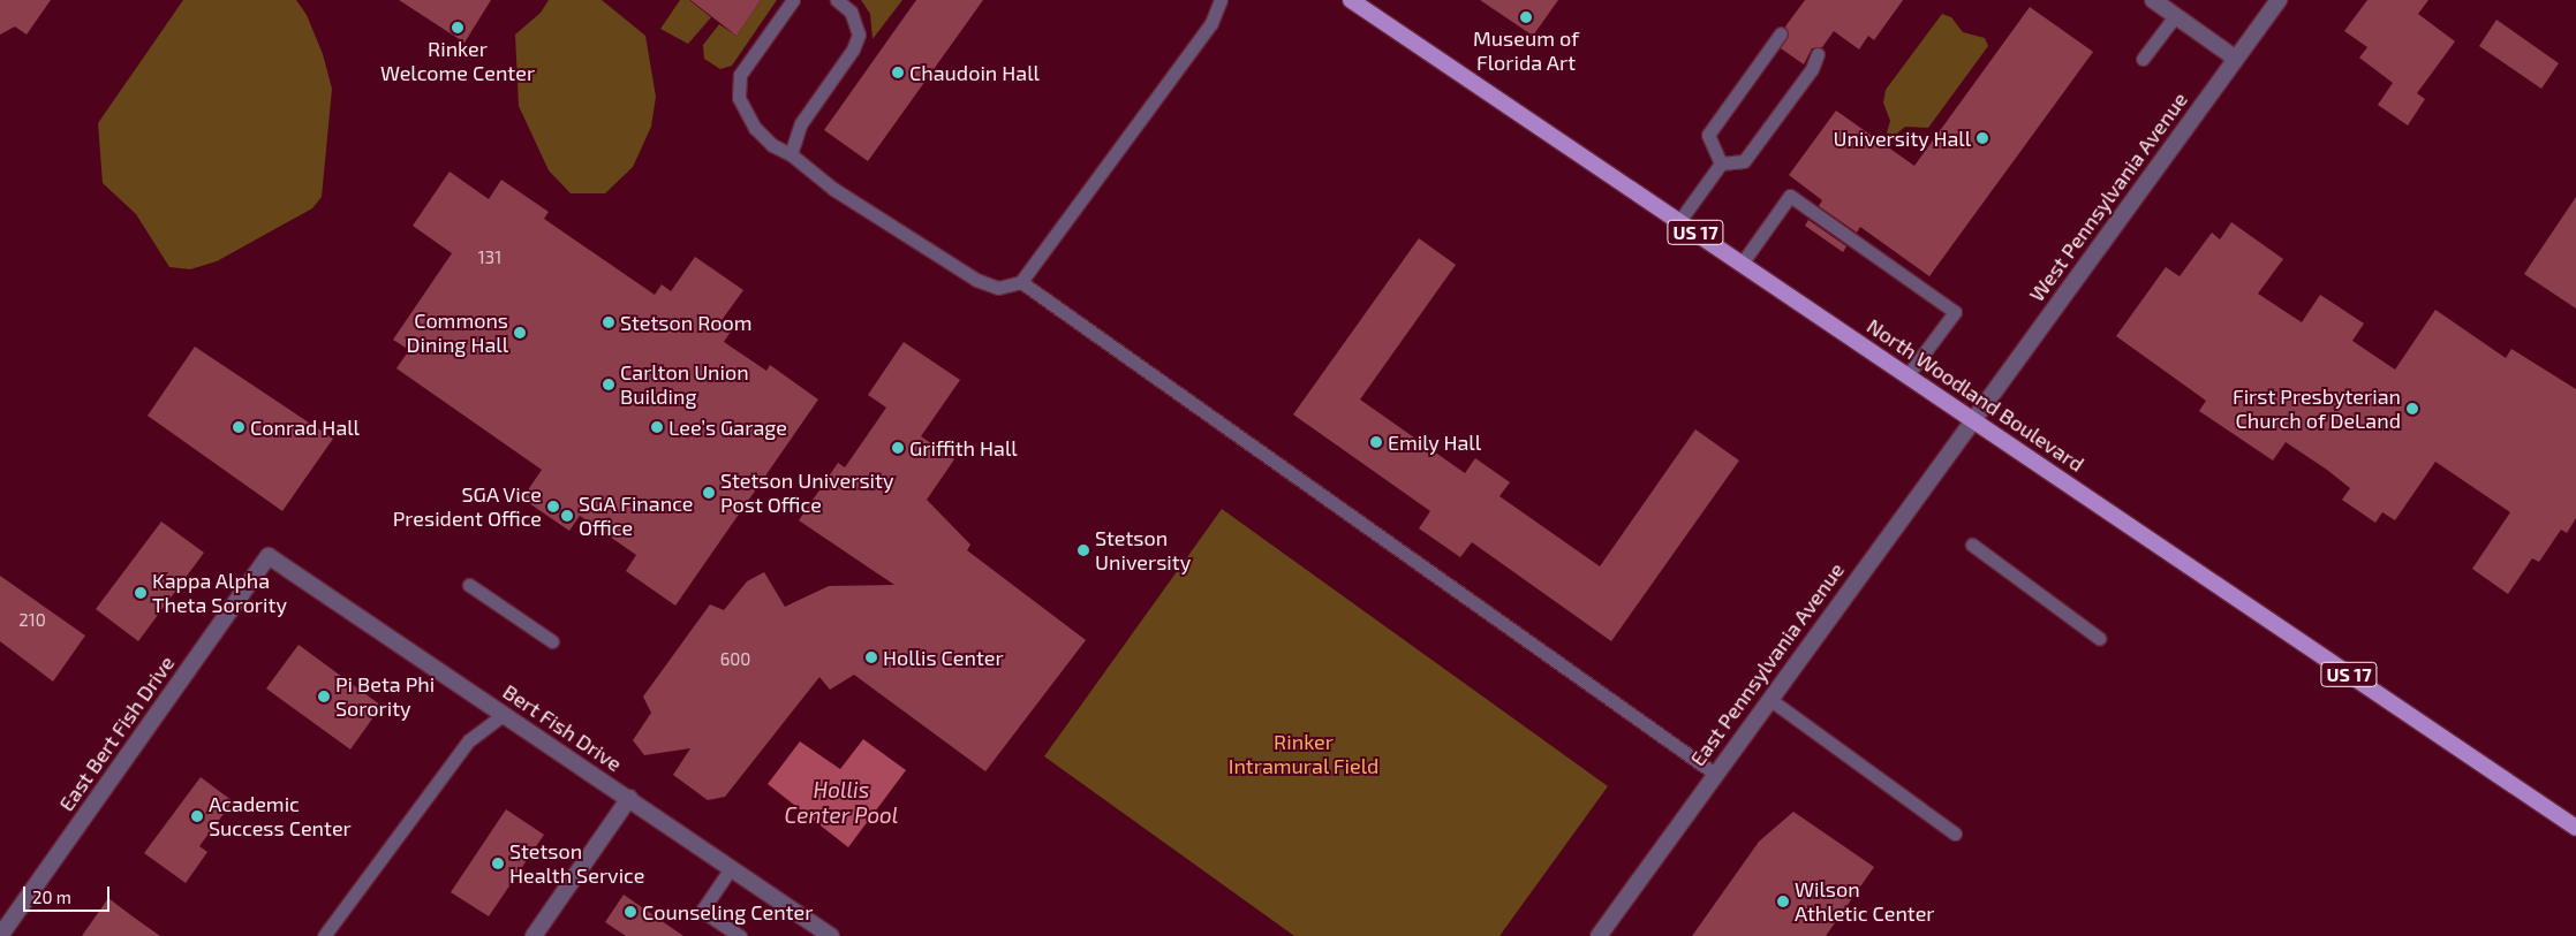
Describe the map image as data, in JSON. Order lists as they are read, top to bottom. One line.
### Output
{"streets":{"main road":["US 17","North Woodland Boulevard"],"street":["West Pennsylvania Avenue","East Pennsylvania Avenue","Bert Fish Drive","East Bert Fish Drive"]},"crossings":[["West Pennsylvania Avenue","North Woodland Boulevard"],["West Pennsylvania Avenue","East Pennsylvania Avenue"],["North Woodland Boulevard","East Pennsylvania Avenue"],["Bert Fish Drive","East Bert Fish Drive"]],"water":["Hollis Center Pool"],"parks":["Rinker Intramural Field"],"places":["Museum of Florida Art","Rinker Welcome Center","Chaudoin Hall","University Hall","Stetson Room","Commons Dining Hall","Carlton Union Building","First Presbyterian Church of DeLand","Conrad Hall","Lee’s Garage","Emily Hall","Griffith Hall","Stetson University Post Office","SGA Vice President Office","SGA Finance Office","Stetson University","Kappa Alpha Theta Sorority","Hollis Center","Pi Beta Phi Sorority","Academic Success Center","Stetson Health Service","Wilson Athletic Center","Counseling Center"],"house_numbers":["131","210","600"],"scale_bar":"20 m"}
